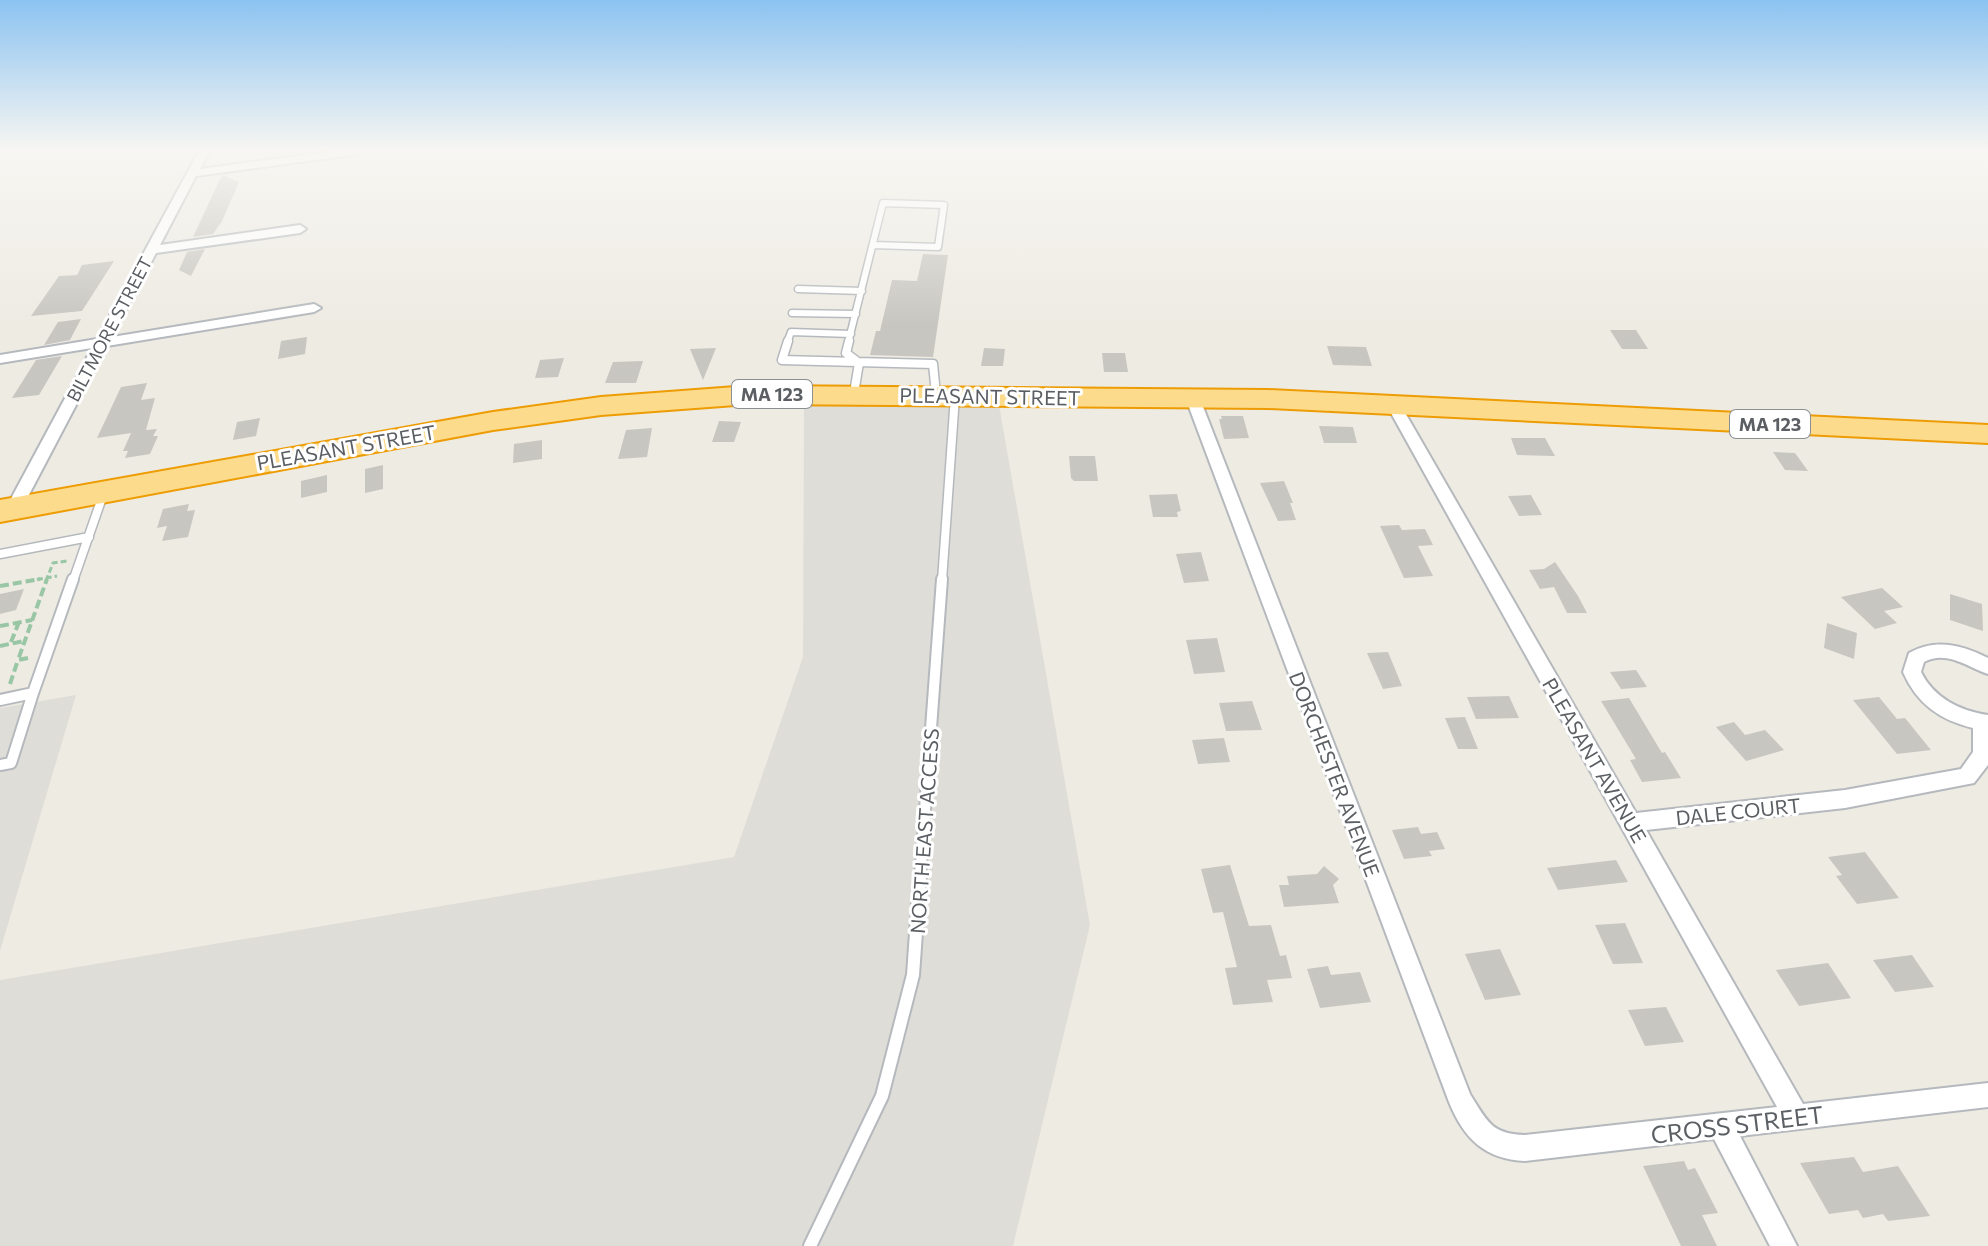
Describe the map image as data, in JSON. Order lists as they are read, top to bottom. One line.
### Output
{"streets":{"highway":["MA 123","PLEASANT STREET"],"street":["BILTMORE STREET","PLEASANT AVENUE","DORCHESTER AVENUE","DALE COURT","CROSS STREET"],"lane":["NORTH EAST ACCESS"]},"crossings":[["BILTMORE STREET","PLEASANT STREET"],["PLEASANT STREET","PLEASANT AVENUE"],["PLEASANT STREET","DORCHESTER AVENUE"],["PLEASANT STREET","NORTH EAST ACCESS"],["PLEASANT AVENUE","DALE COURT"],["PLEASANT AVENUE","CROSS STREET"],["DORCHESTER AVENUE","CROSS STREET"]]}
